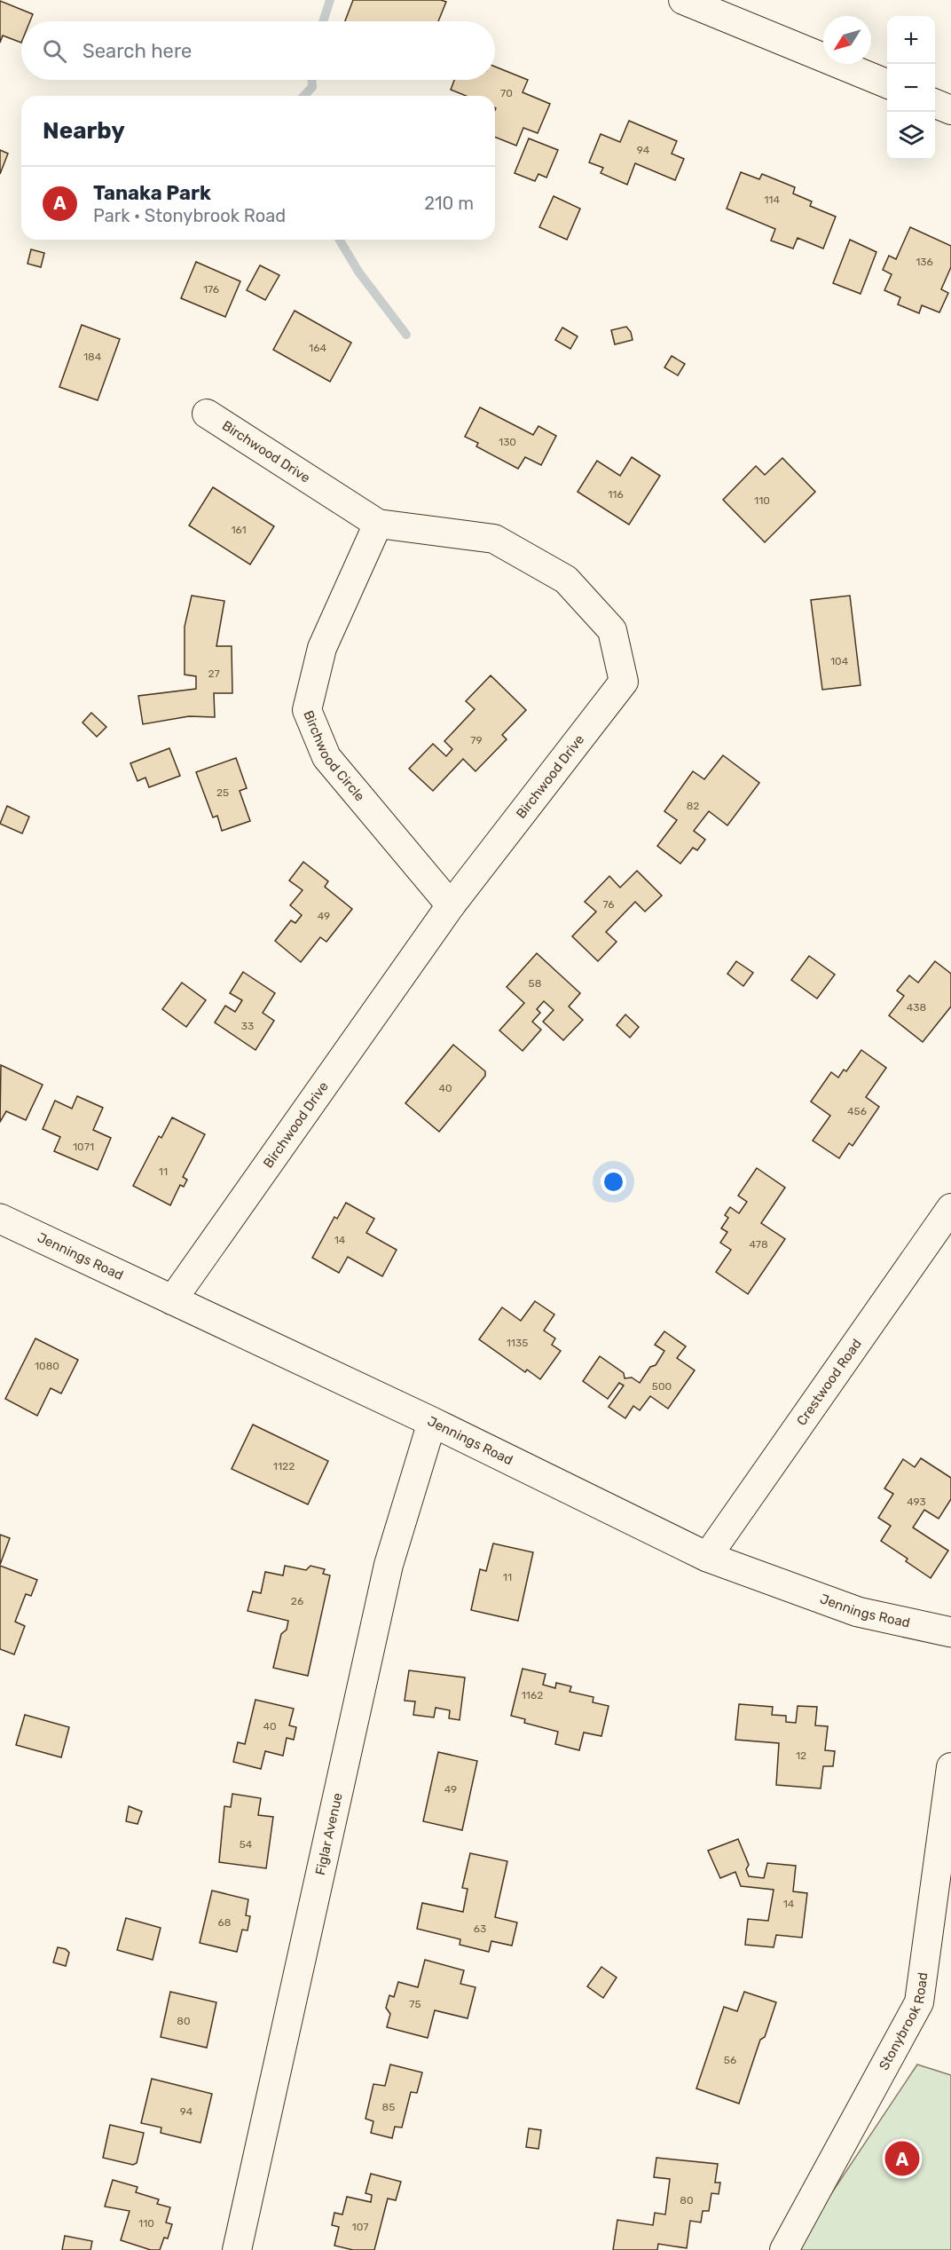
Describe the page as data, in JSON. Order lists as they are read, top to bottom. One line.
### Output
{"streets":{"street":["Birchwood Drive","Birchwood Circle","Jennings Road","Crestwood Road","Figlar Avenue","Stonybrook Road"]},"crossings":[["Birchwood Drive","Birchwood Circle"],["Birchwood Drive","Jennings Road"],["Jennings Road","Crestwood Road"],["Jennings Road","Figlar Avenue"]],"house_numbers":["70","94","114","136","176","164","184","130","116","110","161","104","27","79","25","82","76","49","58","438","33","40","456","1071","11","14","478","1135","1080","500","1122","493","11","26","1162","40","12","49","54","14","68","63","75","80","56","85","94","80","110","107"],"north":"bottom left","page":{"map_buttons":["+","−"],"search":"Search here","heading":"Nearby","list":[{"mark":"A","name":"Tanaka Park","note":"Park · Stonybrook Road","value":"210 m"}],"pins":"A"}}
